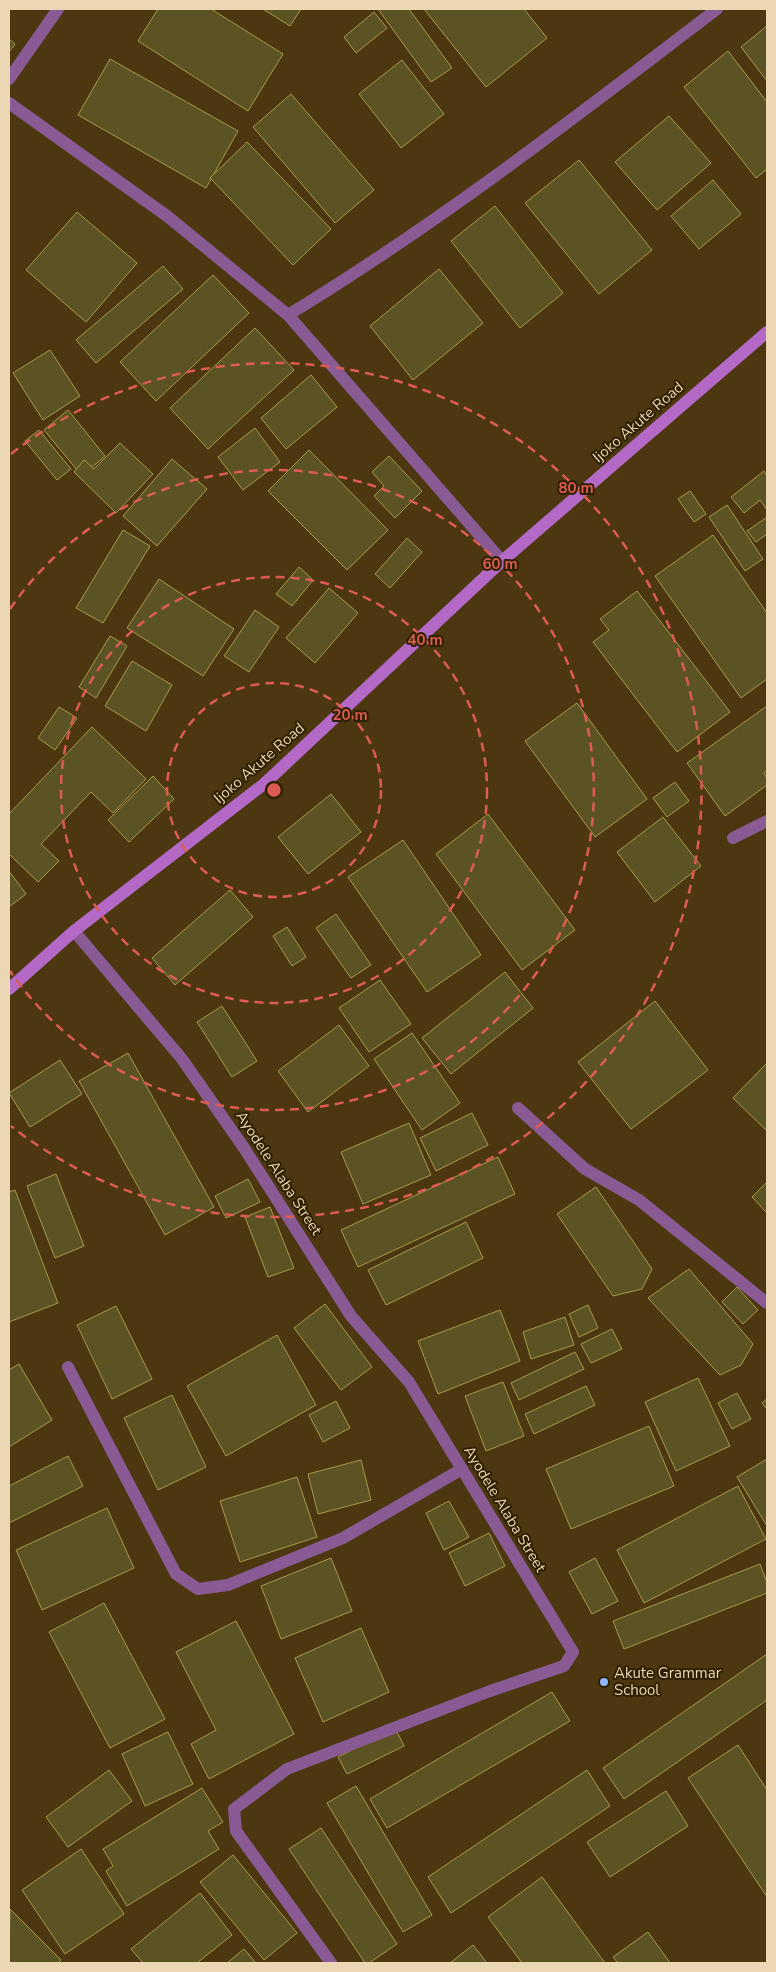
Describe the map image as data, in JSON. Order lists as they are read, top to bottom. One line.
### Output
{"streets":{"main road":["Ijoko Akute Road"],"street":["Ayodele Alaba Street"]},"crossings":[["Ijoko Akute Road","Ayodele Alaba Street"]],"places":["Akute Grammar School"],"rings":["80 m","60 m","40 m","20 m"]}
